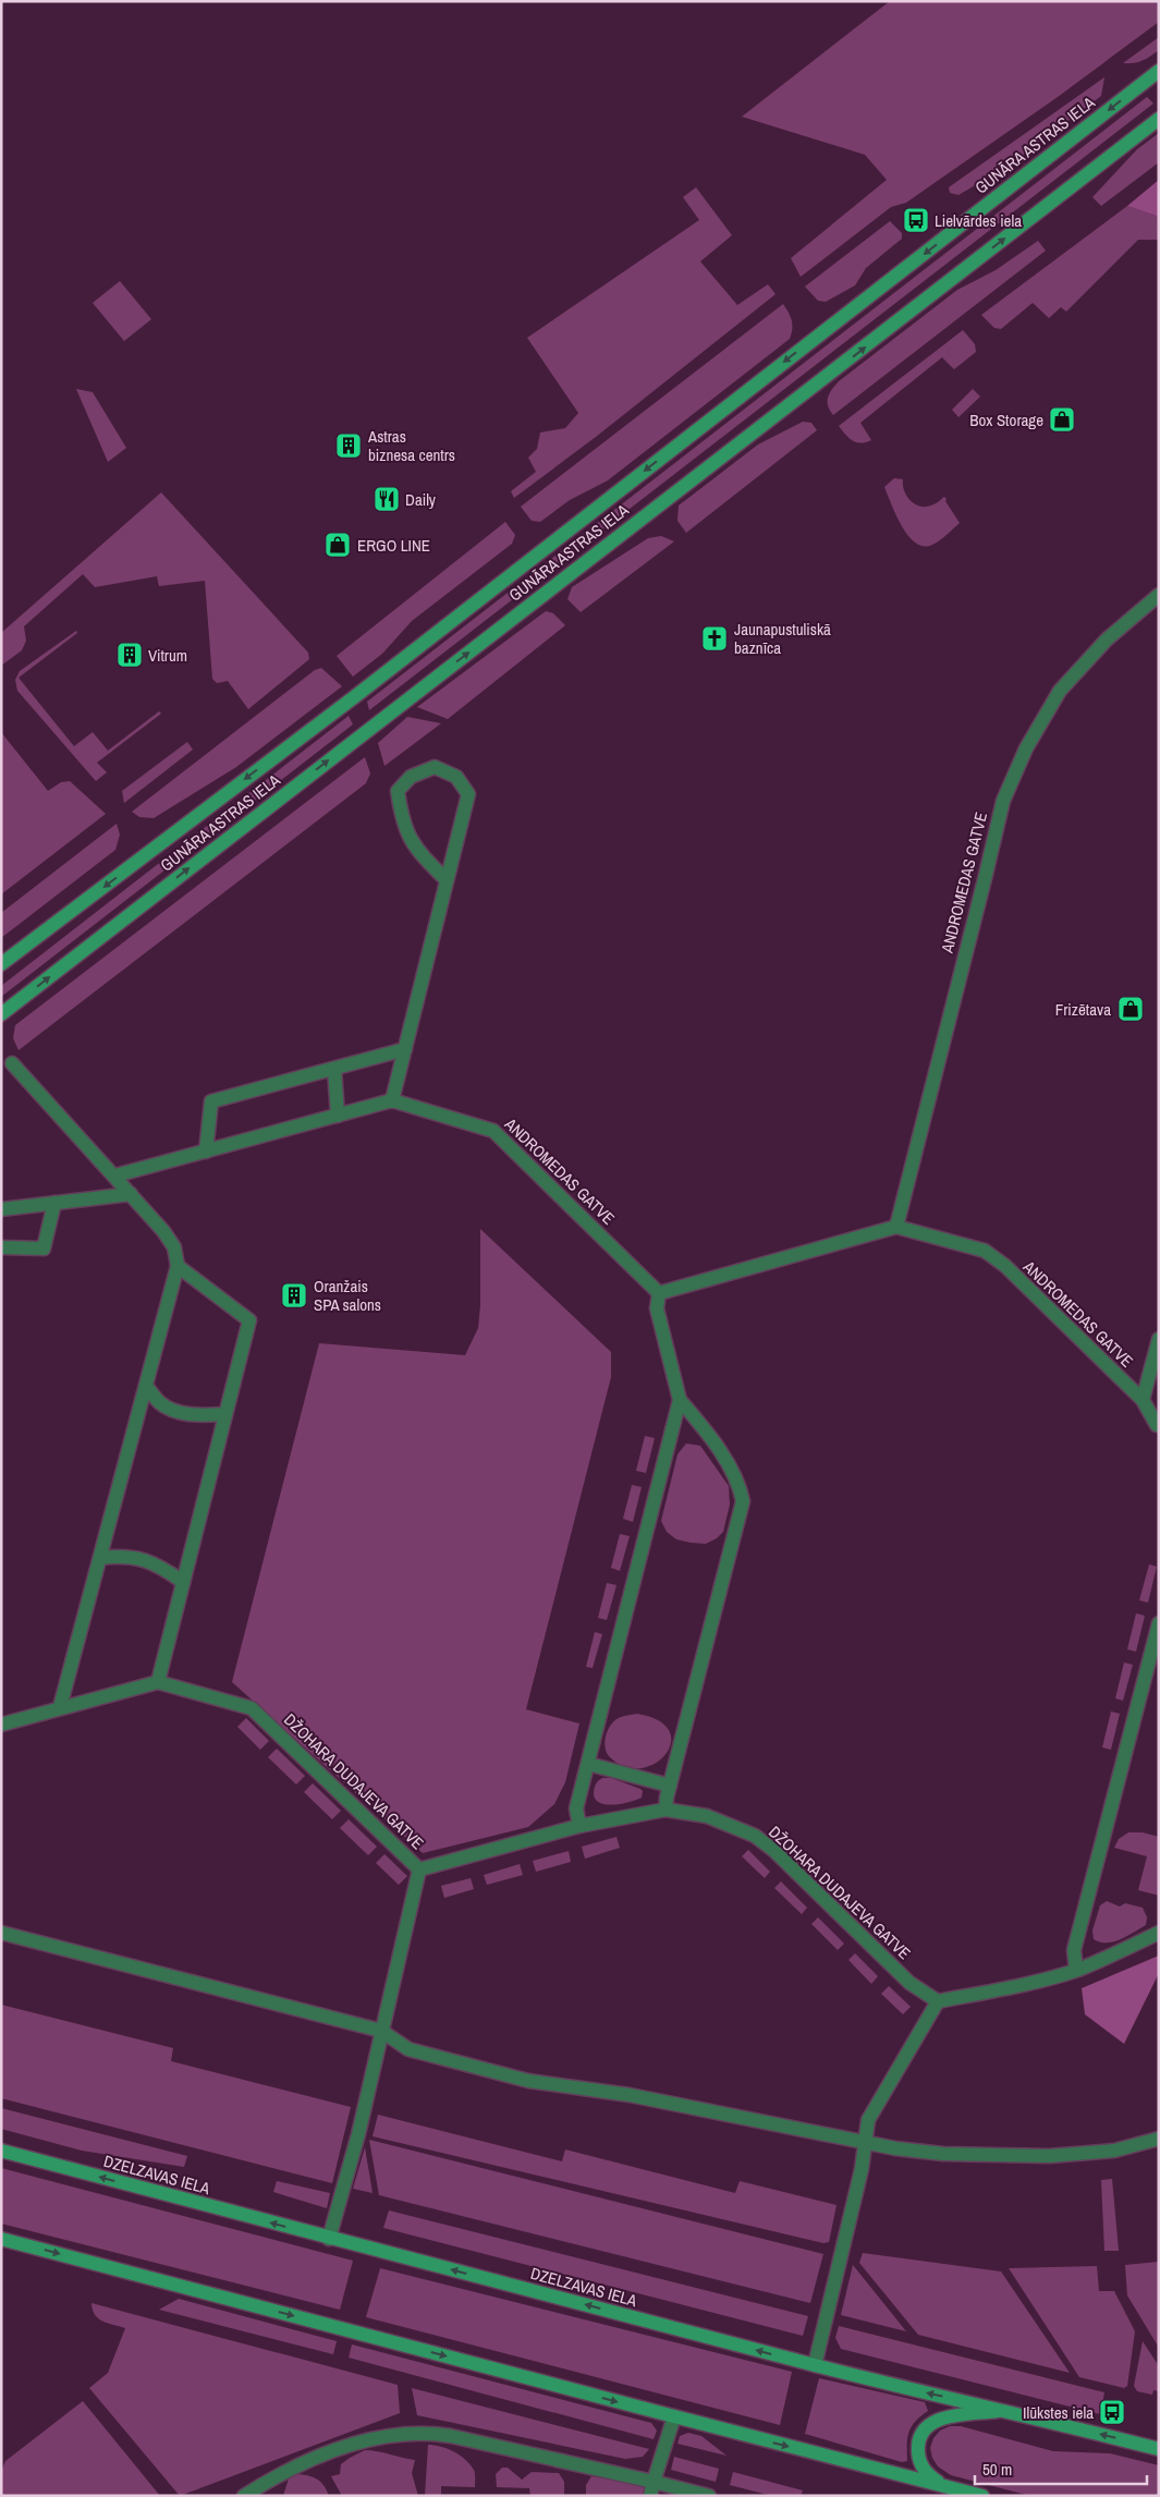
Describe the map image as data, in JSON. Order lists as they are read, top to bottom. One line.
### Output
{"streets":{"main road":["GUNĀRA ASTRAS IELA","DZELZAVAS IELA"],"street":["ANDROMEDAS GATVE","DŽOHARA DUDAJEVA GATVE"]},"places":{"bus stop":["Lielvārdes iela","Ilūkstes iela"],"shop":["Box Storage","ERGO LINE","Frizētava"],"building":["Astras biznesa centrs","Vitrum","Oranžais SPA salons"],"restaurant":["Daily"],"church":["Jaunapustuliskā baznīca"]},"scale_bar":"50 m"}
